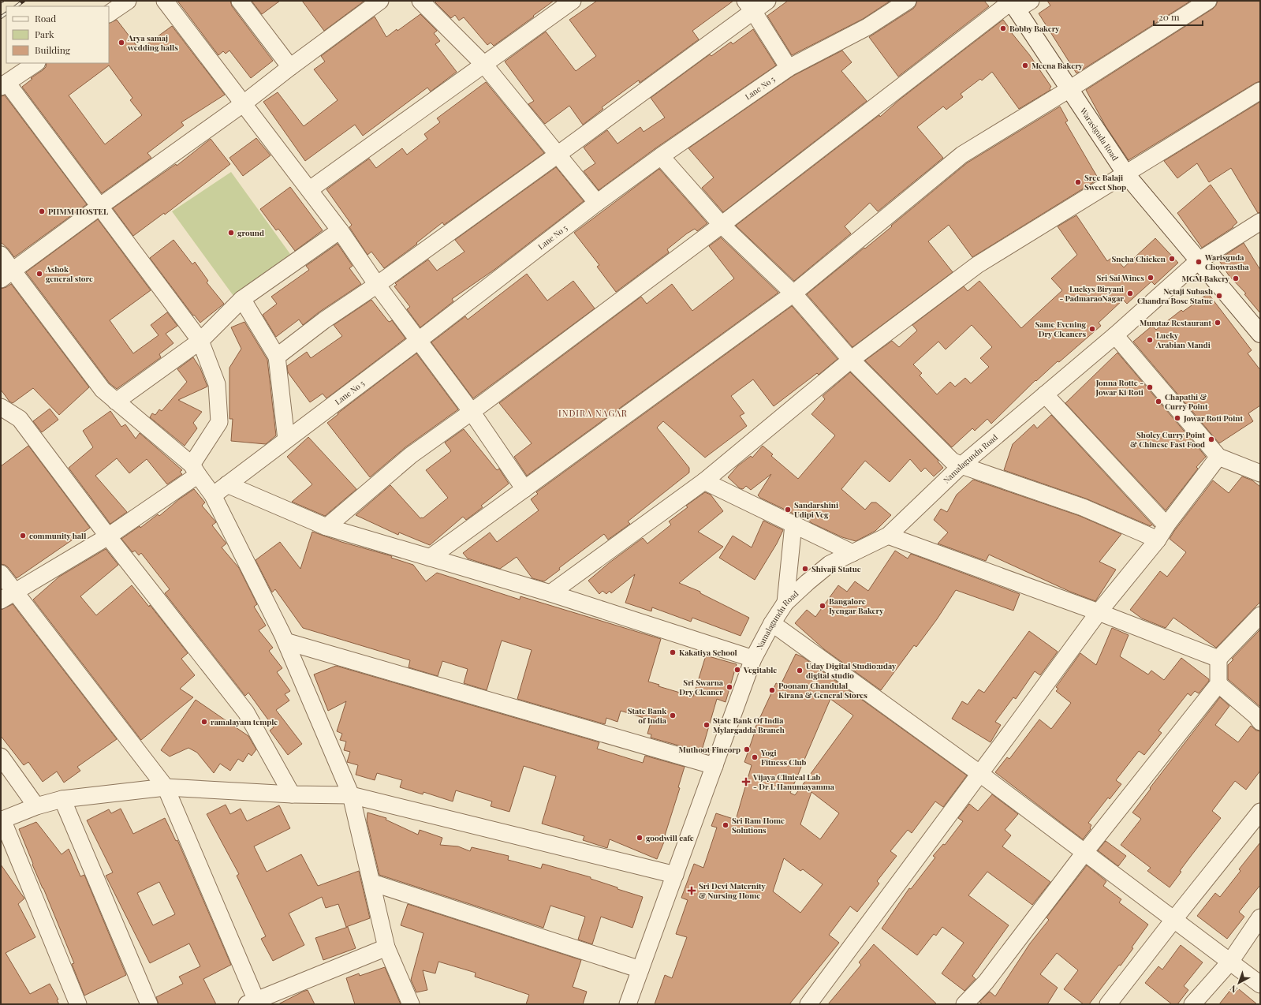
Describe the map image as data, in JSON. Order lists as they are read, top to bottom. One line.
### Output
{"streets":{"street":["Lane No 5","Warasiguda Road","Namalagundu Road"]},"crossings":[["Warasiguda Road","Namalagundu Road"]],"districts":["INDIRA NAGAR"],"places":{"other":["Bobby Bakery","Arya samaj wedding halls","Meena Bakery","Sree Balaji Sweet Shop","PHMM HOSTEL","ground","Sneha Chicken","Warisguda Chowrastha","Ashok general store","Sri Sai Wines","MGM Bakery","Luckys Biryani - PadmaraoNagar","Netaji Subash Chandra Bose Statue","Mumtaz Restaurant","Same Evening Dry Cleaners","Lucky Arabian Mandi","Jonna Rotte - Jowar Ki Roti","Chapathi & Curry Point","Jowar Roti Point","Sholey Curry Point & Chinese Fast Food","Sandarshini Udipi Veg","community hall","Shivaji Statue","Bangalore Iyengar Bakery","Kakatiya School","Vegitable","Uday Digital Studio;uday digital studio","Sri Swarna Dry Cleaner","Poonam Chandulal Kirana & General Stores","State Bank of India","ramalayam temple","State Bank Of India Mylargadda Branch","Muthoot Fincorp","Yogi Fitness Club","Sri Ram Home Solutions","goodwill cafe"],"health":["Vijaya Clinical Lab - Dr L Hanumayamma","Sri Devi Maternity & Nursing Home"]},"legend":["Road","Park","Building"],"scale_bar":"20 m","north":"bottom left"}
